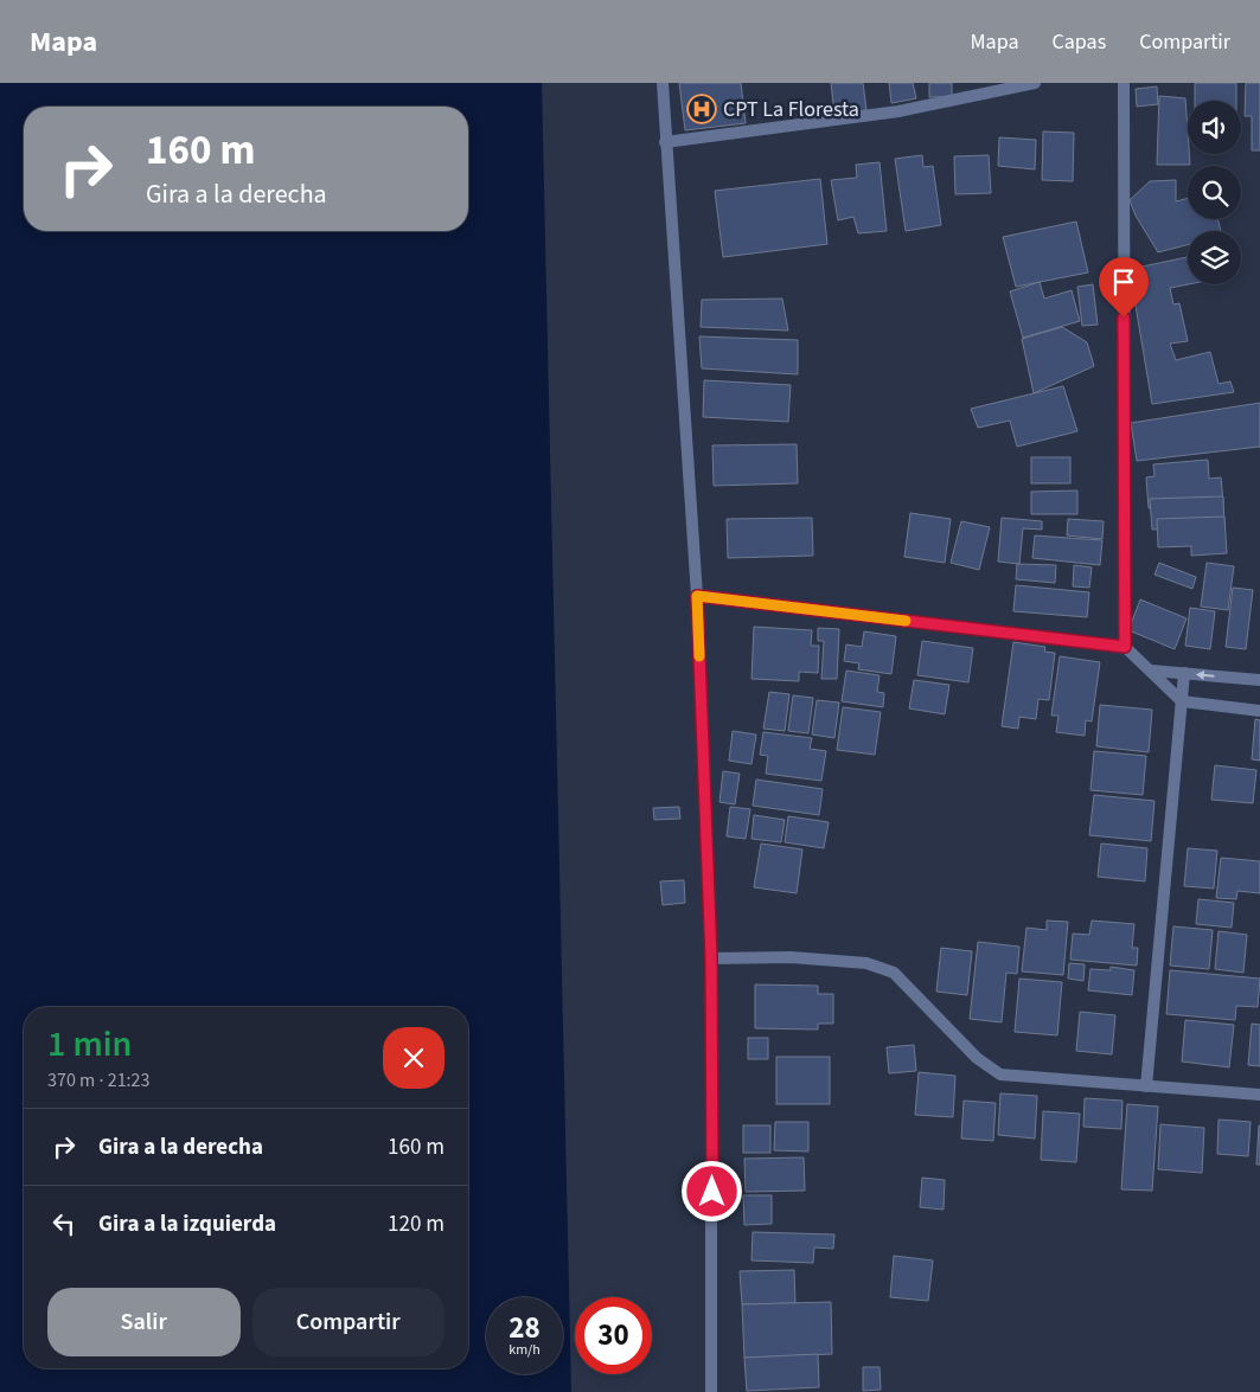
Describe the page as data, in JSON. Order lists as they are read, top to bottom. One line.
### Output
{"places":{"hospital":["CPT La Floresta"]},"page":{"header":"Mapa","nav":["Mapa","Capas","Compartir"],"turn":["160 m","Gira a la derecha"],"heading":["1 min","370 m · 21:23"],"list":[{"name":"Gira a la derecha","value":"160 m"},{"name":"Gira a la izquierda","value":"120 m"}],"buttons":["Salir","Compartir"],"speed":"28 km/h","limit":"30"}}
